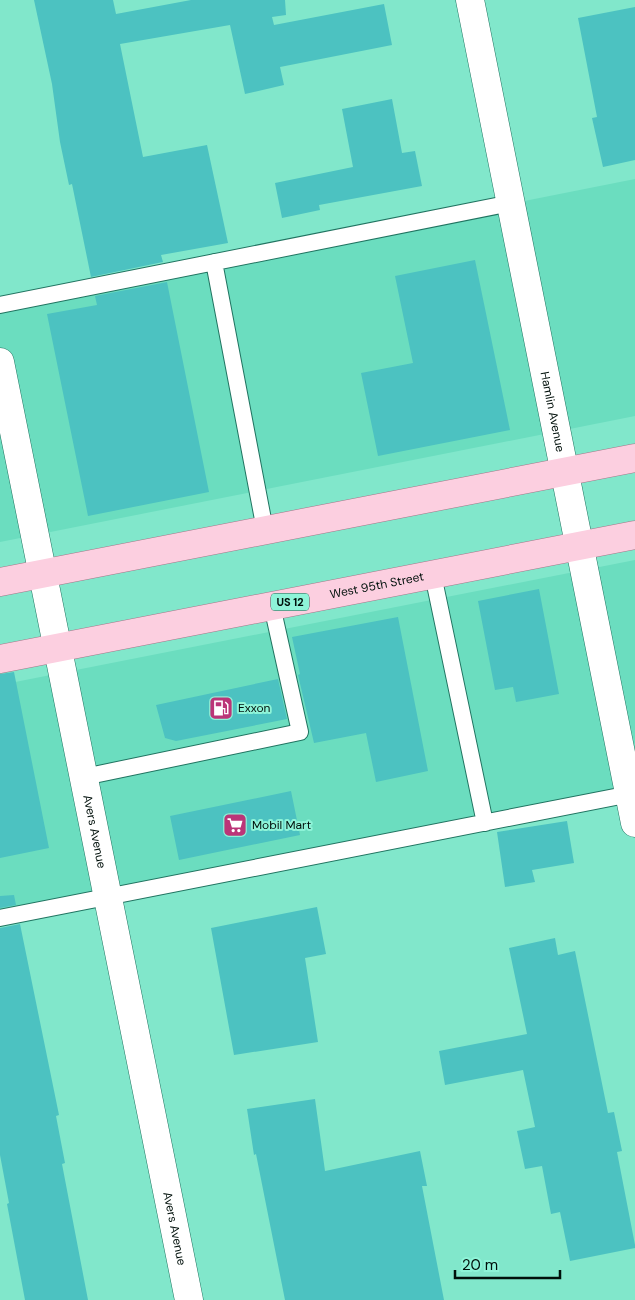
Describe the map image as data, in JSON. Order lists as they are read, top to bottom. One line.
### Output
{"streets":{"main road":["West 95th Street","US 12"],"street":["Hamlin Avenue","Avers Avenue"]},"crossings":[["Hamlin Avenue","West 95th Street"],["West 95th Street","Avers Avenue"]],"places":{"fuel station":["Exxon"],"supermarket":["Mobil Mart"]},"scale_bar":"20 m"}
